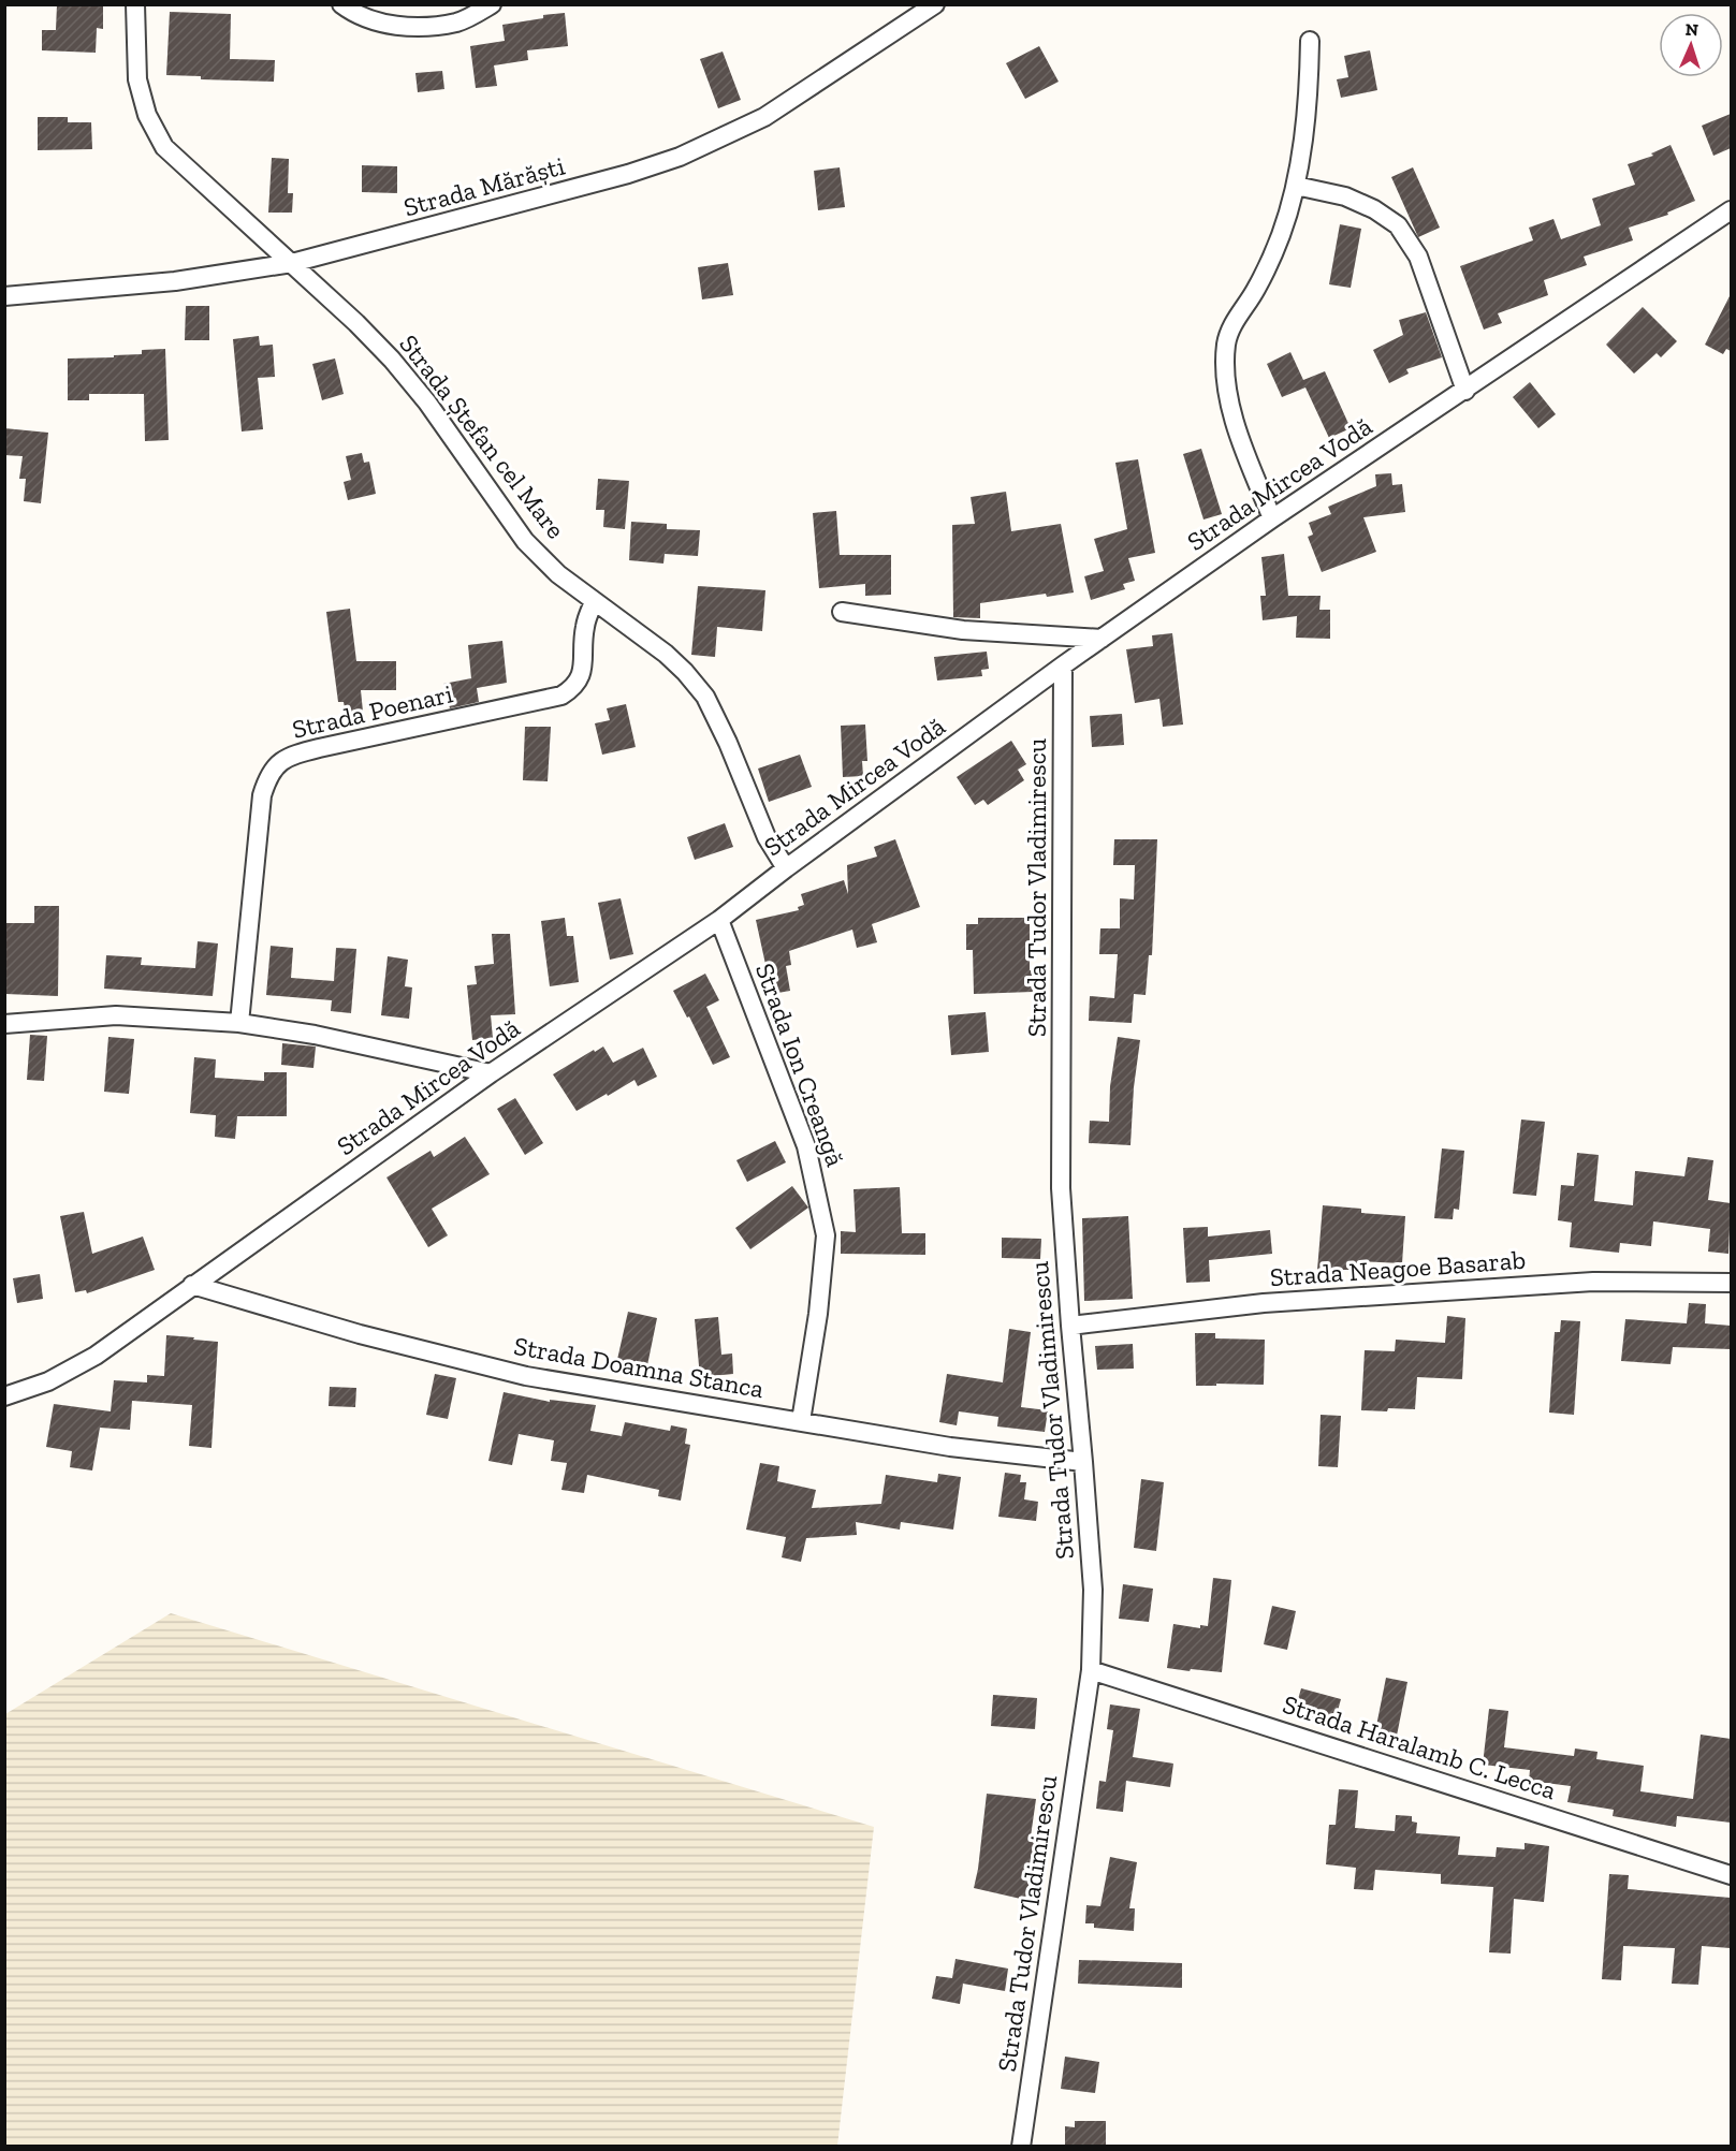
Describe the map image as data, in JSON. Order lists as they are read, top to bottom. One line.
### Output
{"streets":{"street":["Strada Mărăști","Strada Ștefan cel Mare","Strada Mircea Vodă","Strada Poenari","Strada Tudor Vladimirescu","Strada Ion Creangă","Strada Neagoe Basarab","Strada Doamna Stanca","Strada Haralamb C. Lecca"]},"crossings":[["Strada Mărăști","Strada Ștefan cel Mare"],["Strada Ștefan cel Mare","Strada Mircea Vodă"],["Strada Ștefan cel Mare","Strada Poenari"],["Strada Mircea Vodă","Strada Tudor Vladimirescu"],["Strada Mircea Vodă","Strada Ion Creangă"],["Strada Mircea Vodă","Strada Doamna Stanca"],["Strada Tudor Vladimirescu","Strada Neagoe Basarab"],["Strada Tudor Vladimirescu","Strada Doamna Stanca"],["Strada Tudor Vladimirescu","Strada Haralamb C. Lecca"],["Strada Ion Creangă","Strada Doamna Stanca"]],"north":"top"}
